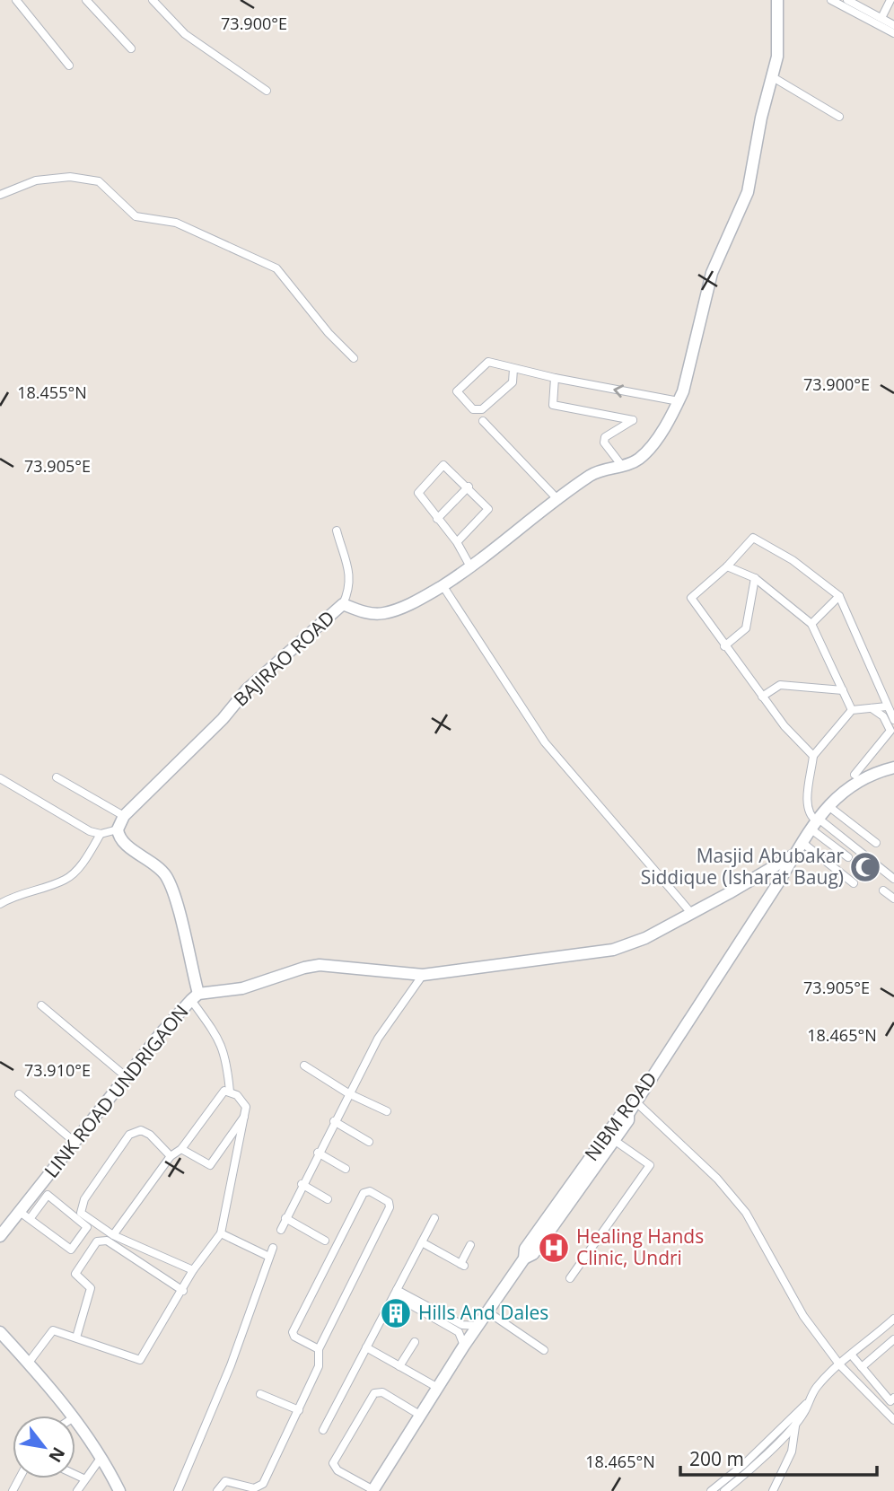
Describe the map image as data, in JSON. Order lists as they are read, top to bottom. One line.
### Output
{"streets":{"street":["BAJIRAO ROAD","LINK ROAD UNDRIGAON","NIBM ROAD"]},"crossings":[["LINK ROAD UNDRIGAON","NIBM ROAD"]],"places":{"mosque":["Masjid Abubakar Siddique (Isharat Baug)"],"hospital":["Healing Hands Clinic, Undri"],"building":["Hills And Dales"]},"scale_bar":"200 m","north":"bottom right","coordinates":["73.900°E","18.455°N","73.905°E","18.465°N","73.910°E"]}
